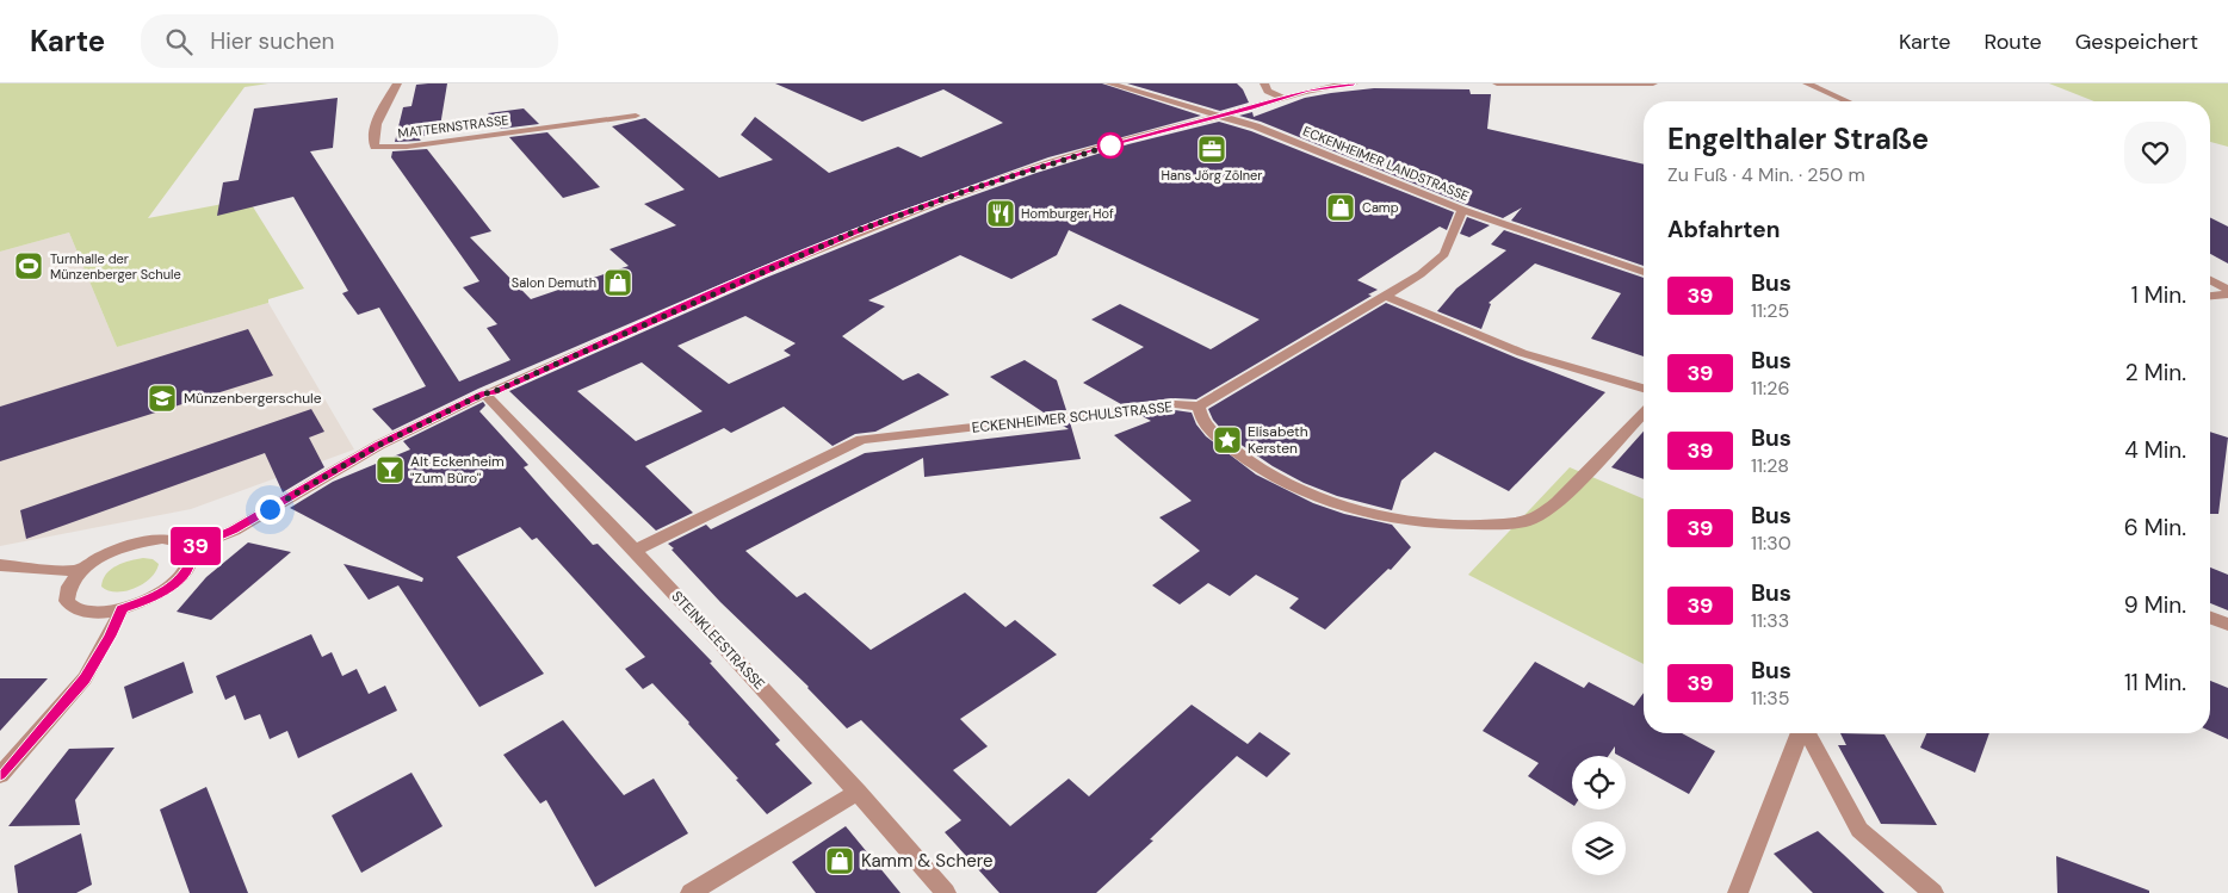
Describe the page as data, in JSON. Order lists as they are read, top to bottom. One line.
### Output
{"streets":{"street":["MATTERNSTRASSE","ECKENHEIMER LANDSTRASSE","ECKENHEIMER SCHULSTRASSE","STEINKLEESTRASSE"]},"crossings":[["ECKENHEIMER SCHULSTRASSE","STEINKLEESTRASSE"]],"places":{"office":["Hans Jörg Zölner"],"shop":["Camp","Salon Demuth","Kamm & Schere"],"restaurant":["Homburger Hof"],"sports":["Turnhalle der Münzenberger Schule"],"school or university":["Münzenbergerschule"],"place":["Elisabeth Kersten"],"bar":["Alt Eckenheim \"Zum Büro\""]},"lines":["bus line 39"],"page":{"header":"Karte","search":"Hier suchen","nav":["Karte","Route","Gespeichert"],"on_map":"39","heading":[["Engelthaler Straße","Zu Fuß · 4 Min. · 250 m"],"Abfahrten"],"list":[{"mark":"39","name":"Bus","note":"11:25","value":"1 Min."},{"mark":"39","name":"Bus","note":"11:26","value":"2 Min."},{"mark":"39","name":"Bus","note":"11:28","value":"4 Min."},{"mark":"39","name":"Bus","note":"11:30","value":"6 Min."},{"mark":"39","name":"Bus","note":"11:33","value":"9 Min."},{"mark":"39","name":"Bus","note":"11:35","value":"11 Min."}]}}
